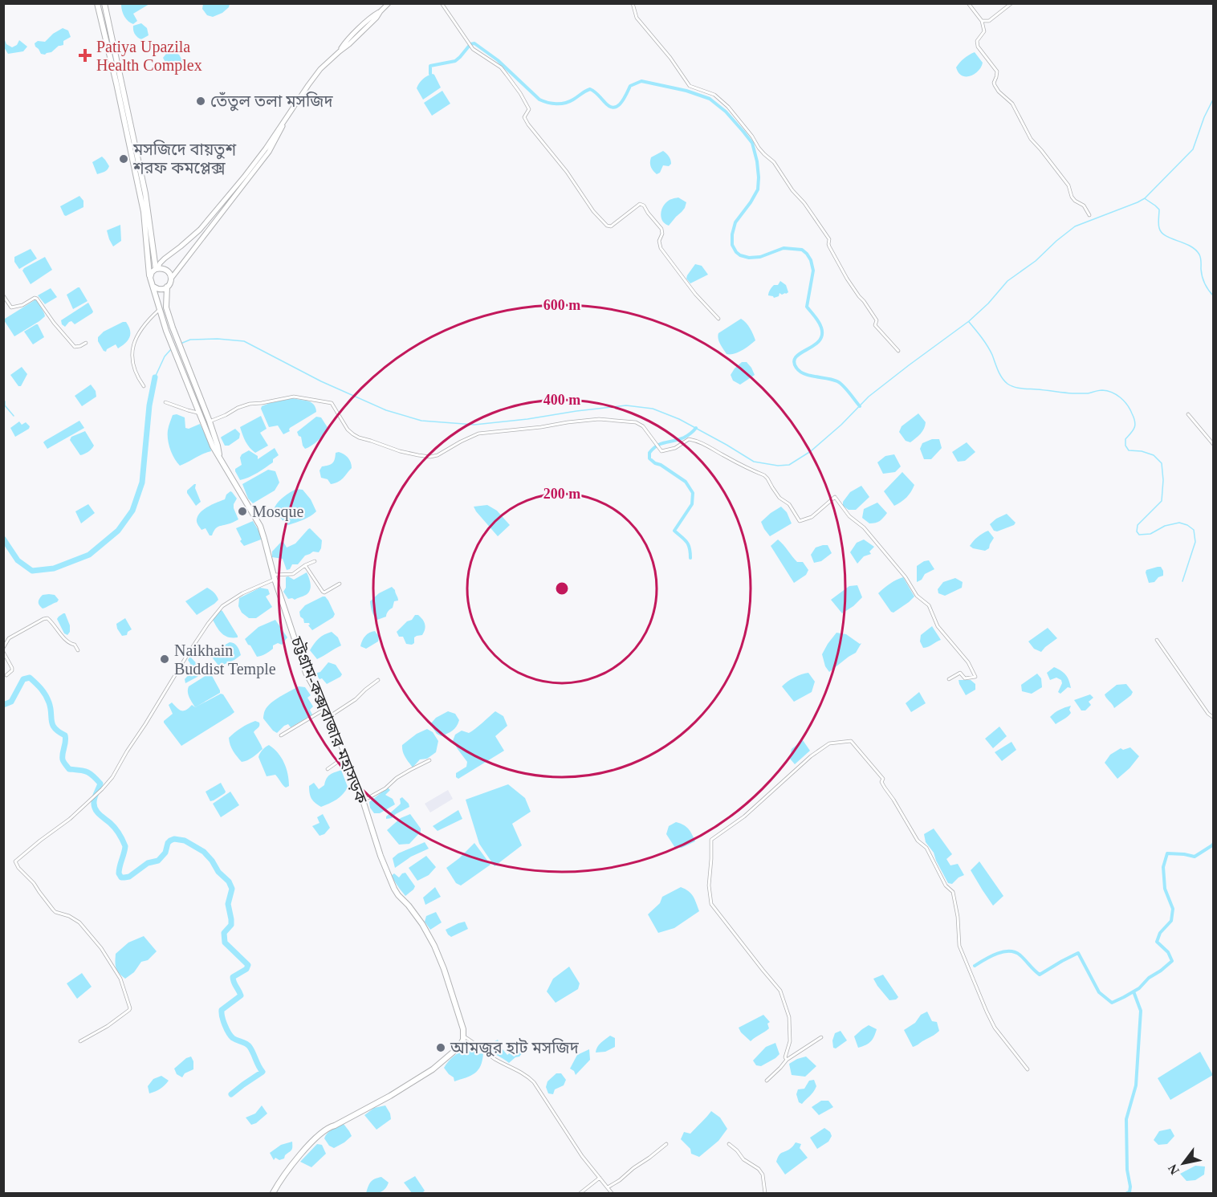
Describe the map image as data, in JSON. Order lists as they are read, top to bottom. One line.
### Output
{"streets":{"highway":["চট্টগ্রাম-কক্সবাজার মহাসড়ক"]},"places":{"health":["Patiya Upazila Health Complex"],"other":["তেঁতুল তলা মসজিদ","মসজিদে বায়তুশ শরফ কমপ্লেক্স","Mosque","Naikhain Buddist Temple","আমজুর হাট মসজিদ"]},"north":"bottom left","rings":["600 m","400 m","200 m"]}
